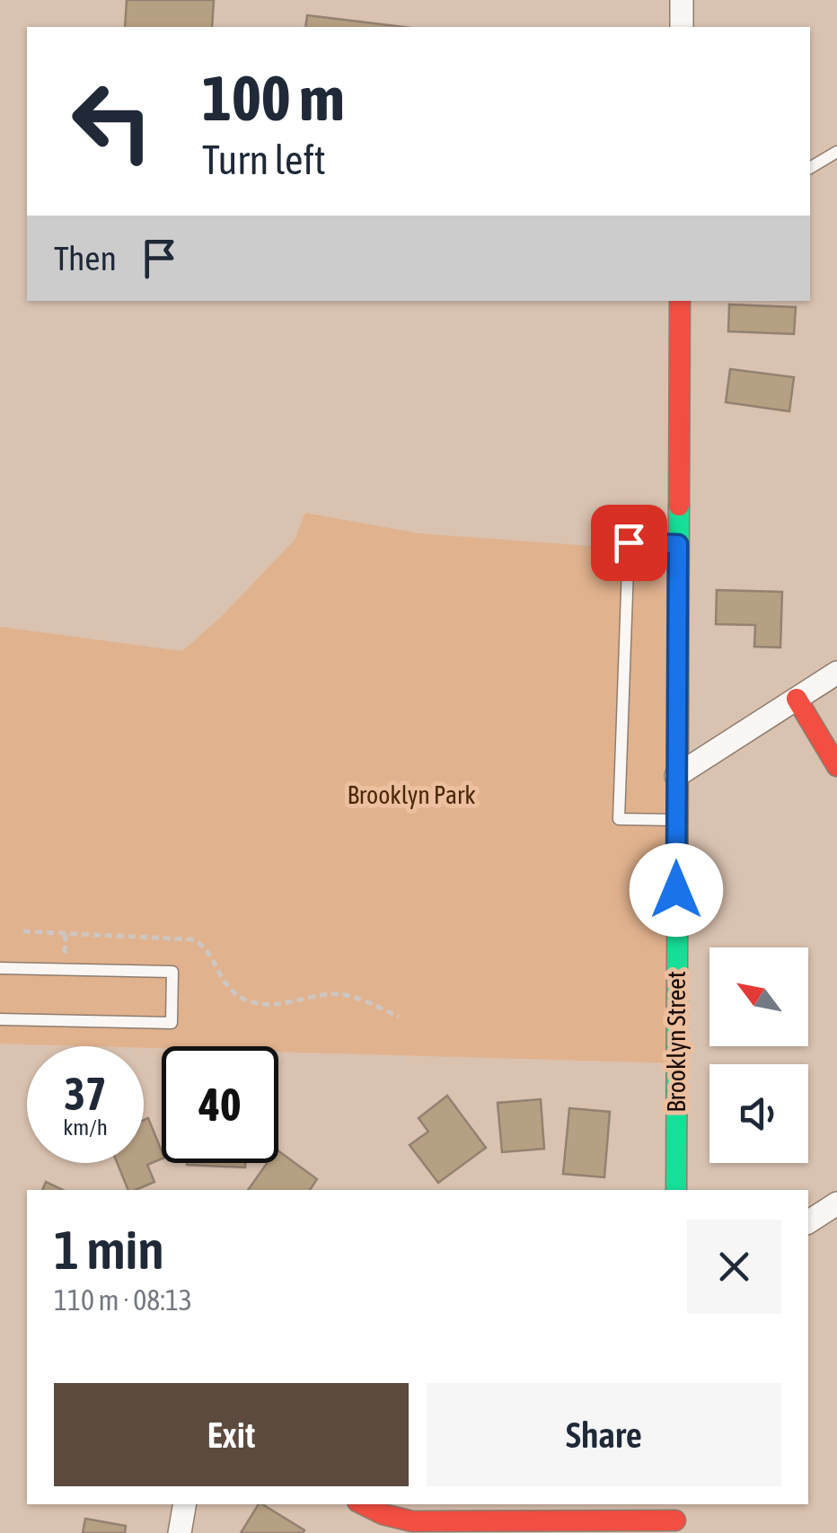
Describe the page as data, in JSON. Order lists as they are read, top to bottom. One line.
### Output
{"streets":{"street":["Brooklyn Street"]},"parks":["Brooklyn Park"],"north":"top left","page":{"turn":["100 m","Turn left"],"then":"Then","speed":"37 km/h","limit":"40","heading":["1 min","110 m · 08:13"],"buttons":["Exit","Share"]}}
